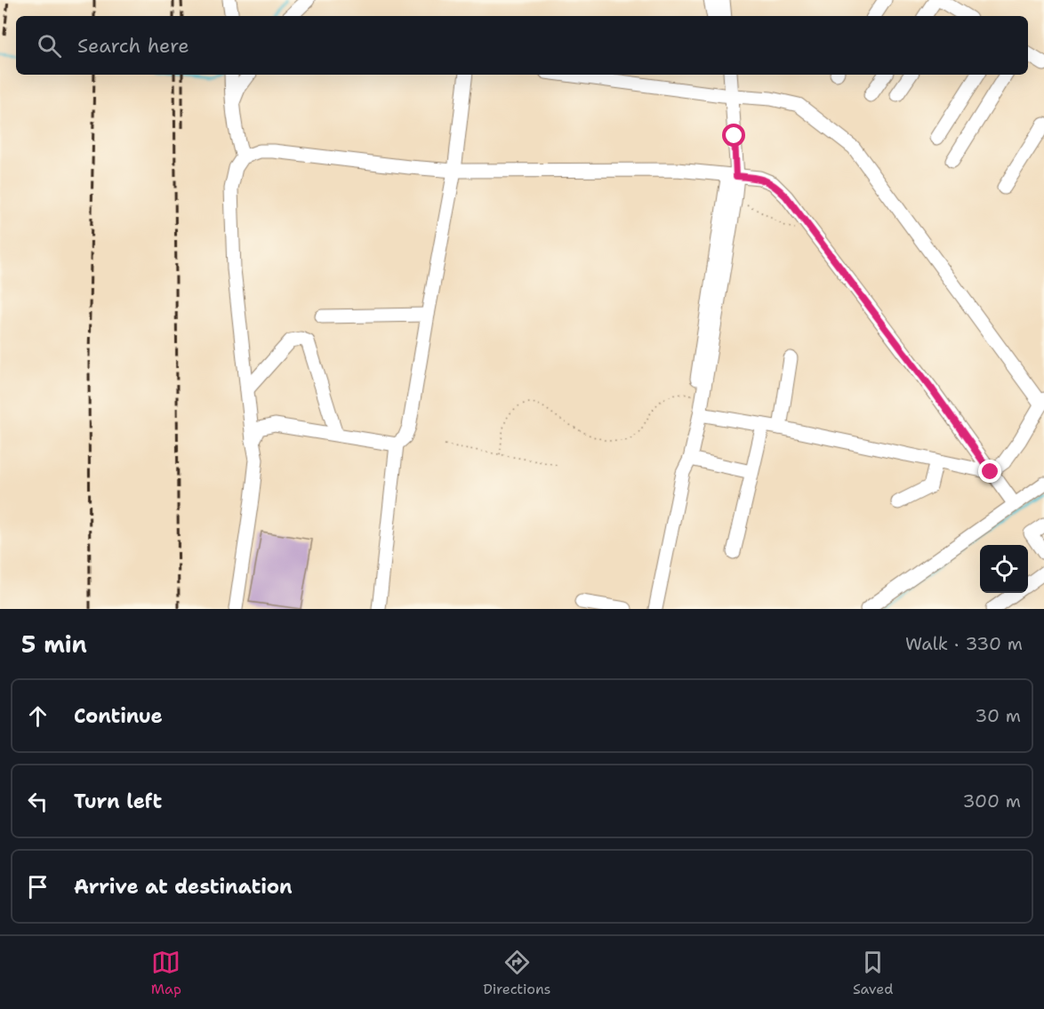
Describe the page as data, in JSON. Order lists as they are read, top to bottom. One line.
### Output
{"page":{"search":"Search here","heading":["5 min","Walk · 330 m"],"list":[["Continue","30 m"],["Turn left","300 m"],"Arrive at destination"],"nav":["Map","Directions","Saved"]}}
